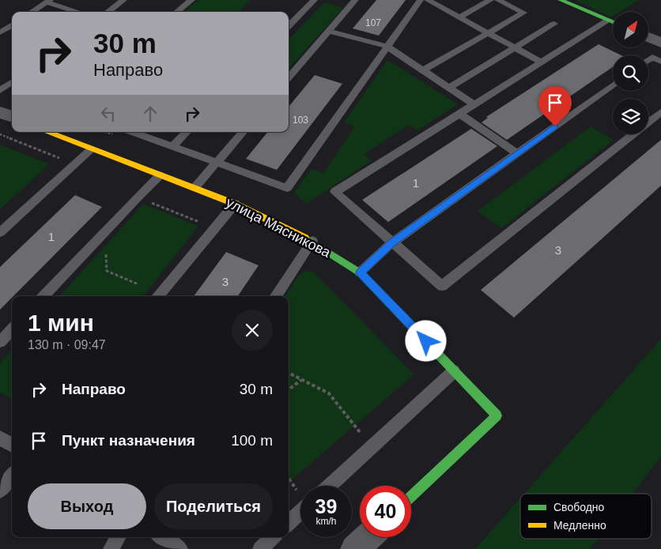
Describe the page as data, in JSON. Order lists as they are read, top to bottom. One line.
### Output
{"streets":{"street":["улица Мясникова"]},"house_numbers":["107","103","1","1","3","3"],"legend":["Свободно","Медленно"],"north":"top right","page":{"turn":["30 m","Направо"],"heading":["1 мин","130 m · 09:47"],"list":[{"name":"Направо","value":"30 m"},{"name":"Пункт назначения","value":"100 m"}],"buttons":["Выход","Поделиться"],"speed":"39 km/h","limit":"40"}}
